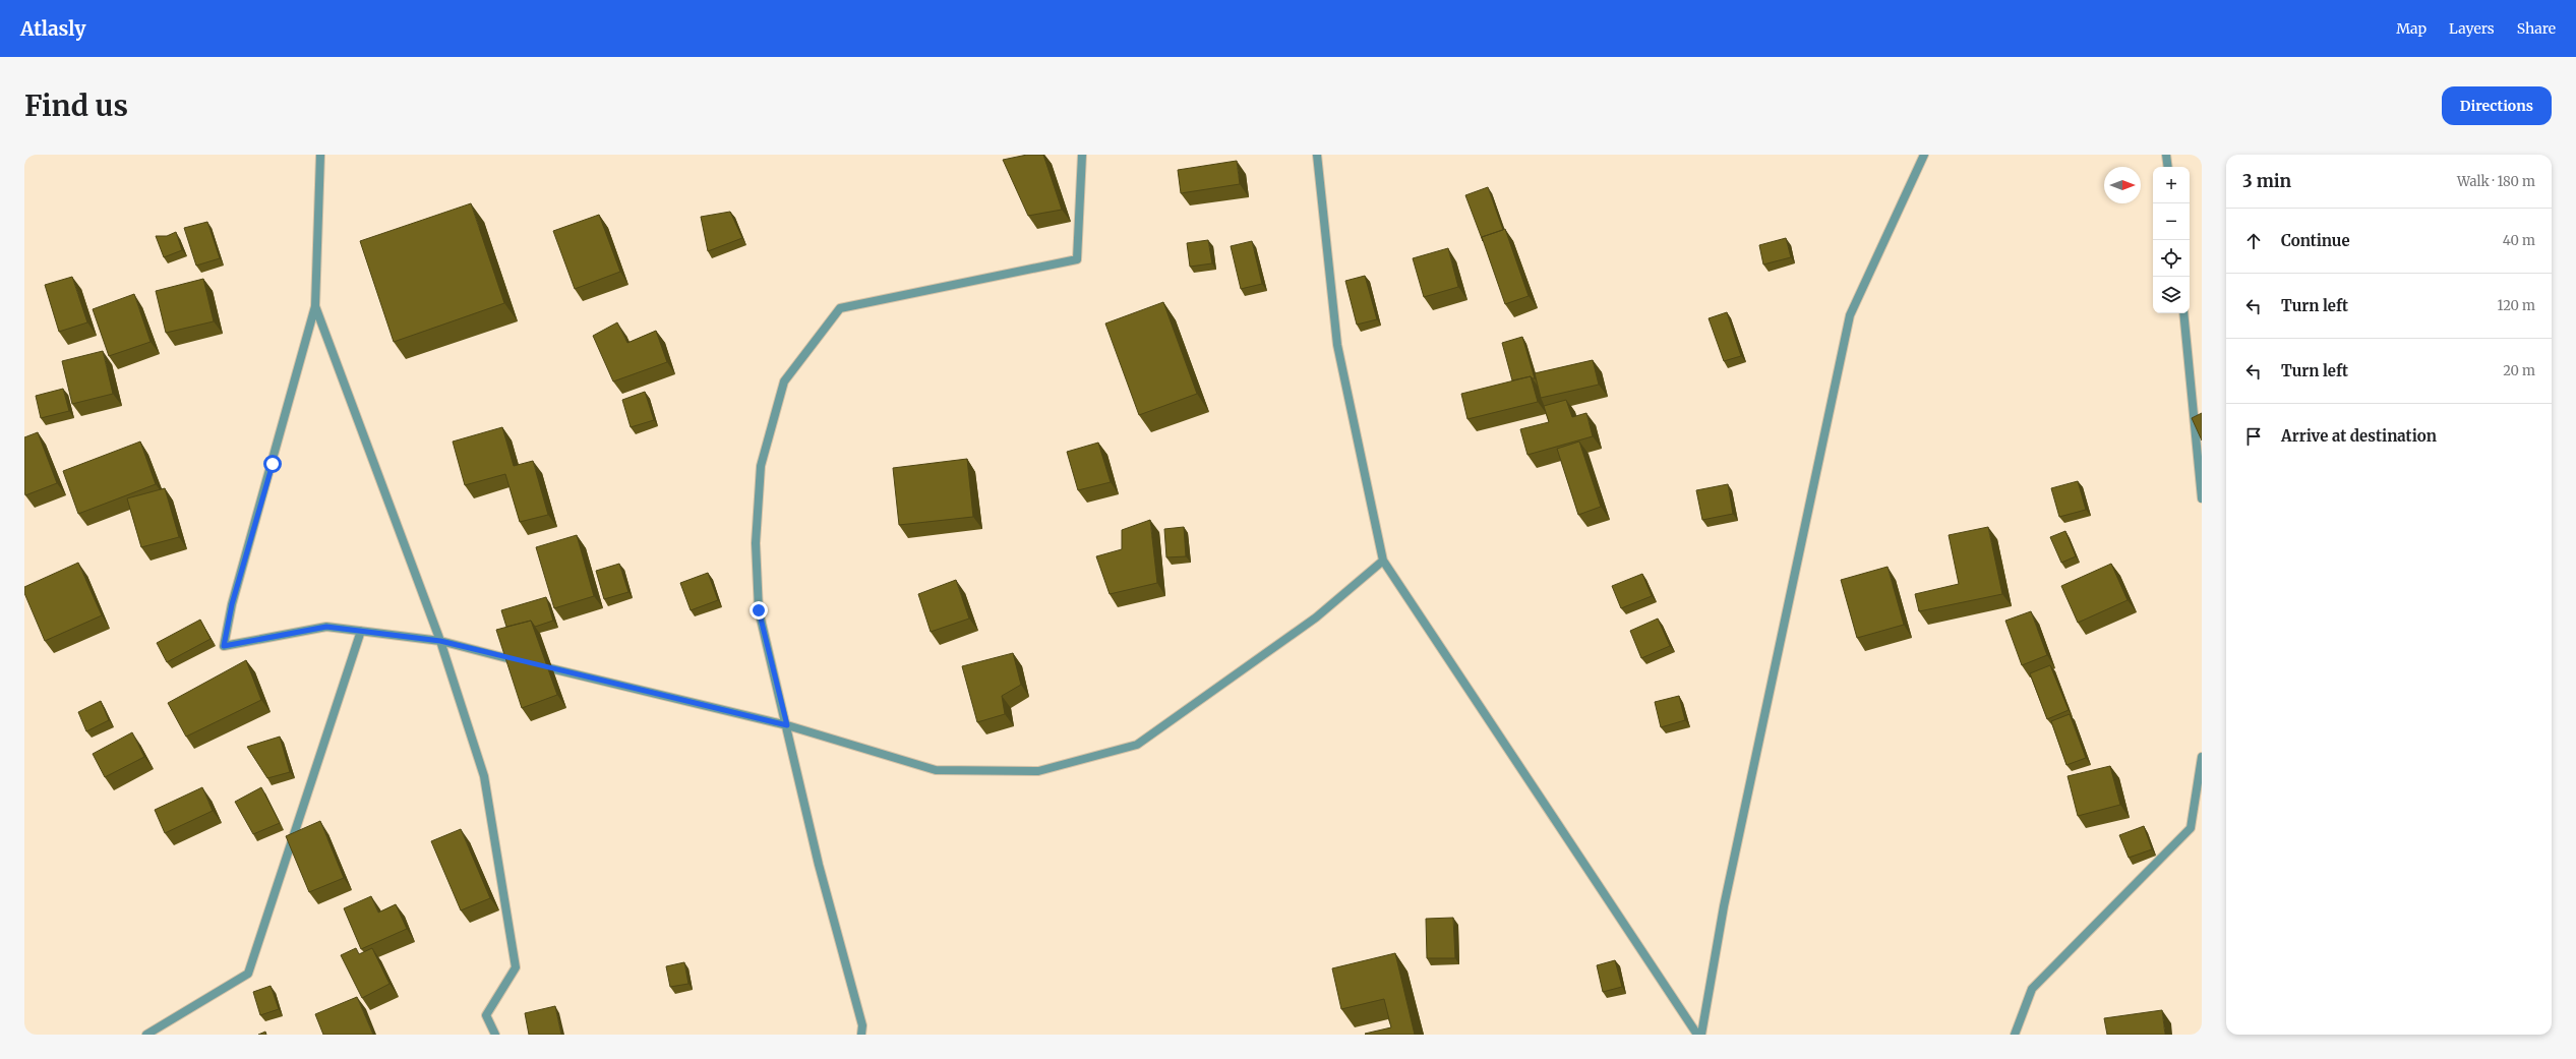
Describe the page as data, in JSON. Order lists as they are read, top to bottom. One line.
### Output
{"north":"right","page":{"header":"Atlasly","nav":["Map","Layers","Share"],"buttons":"Directions","title":"Find us","heading":["3 min","Walk · 180 m"],"map_buttons":["+","−"],"list":[["Continue","40 m"],["Turn left","120 m"],["Turn left","20 m"],"Arrive at destination"]}}
